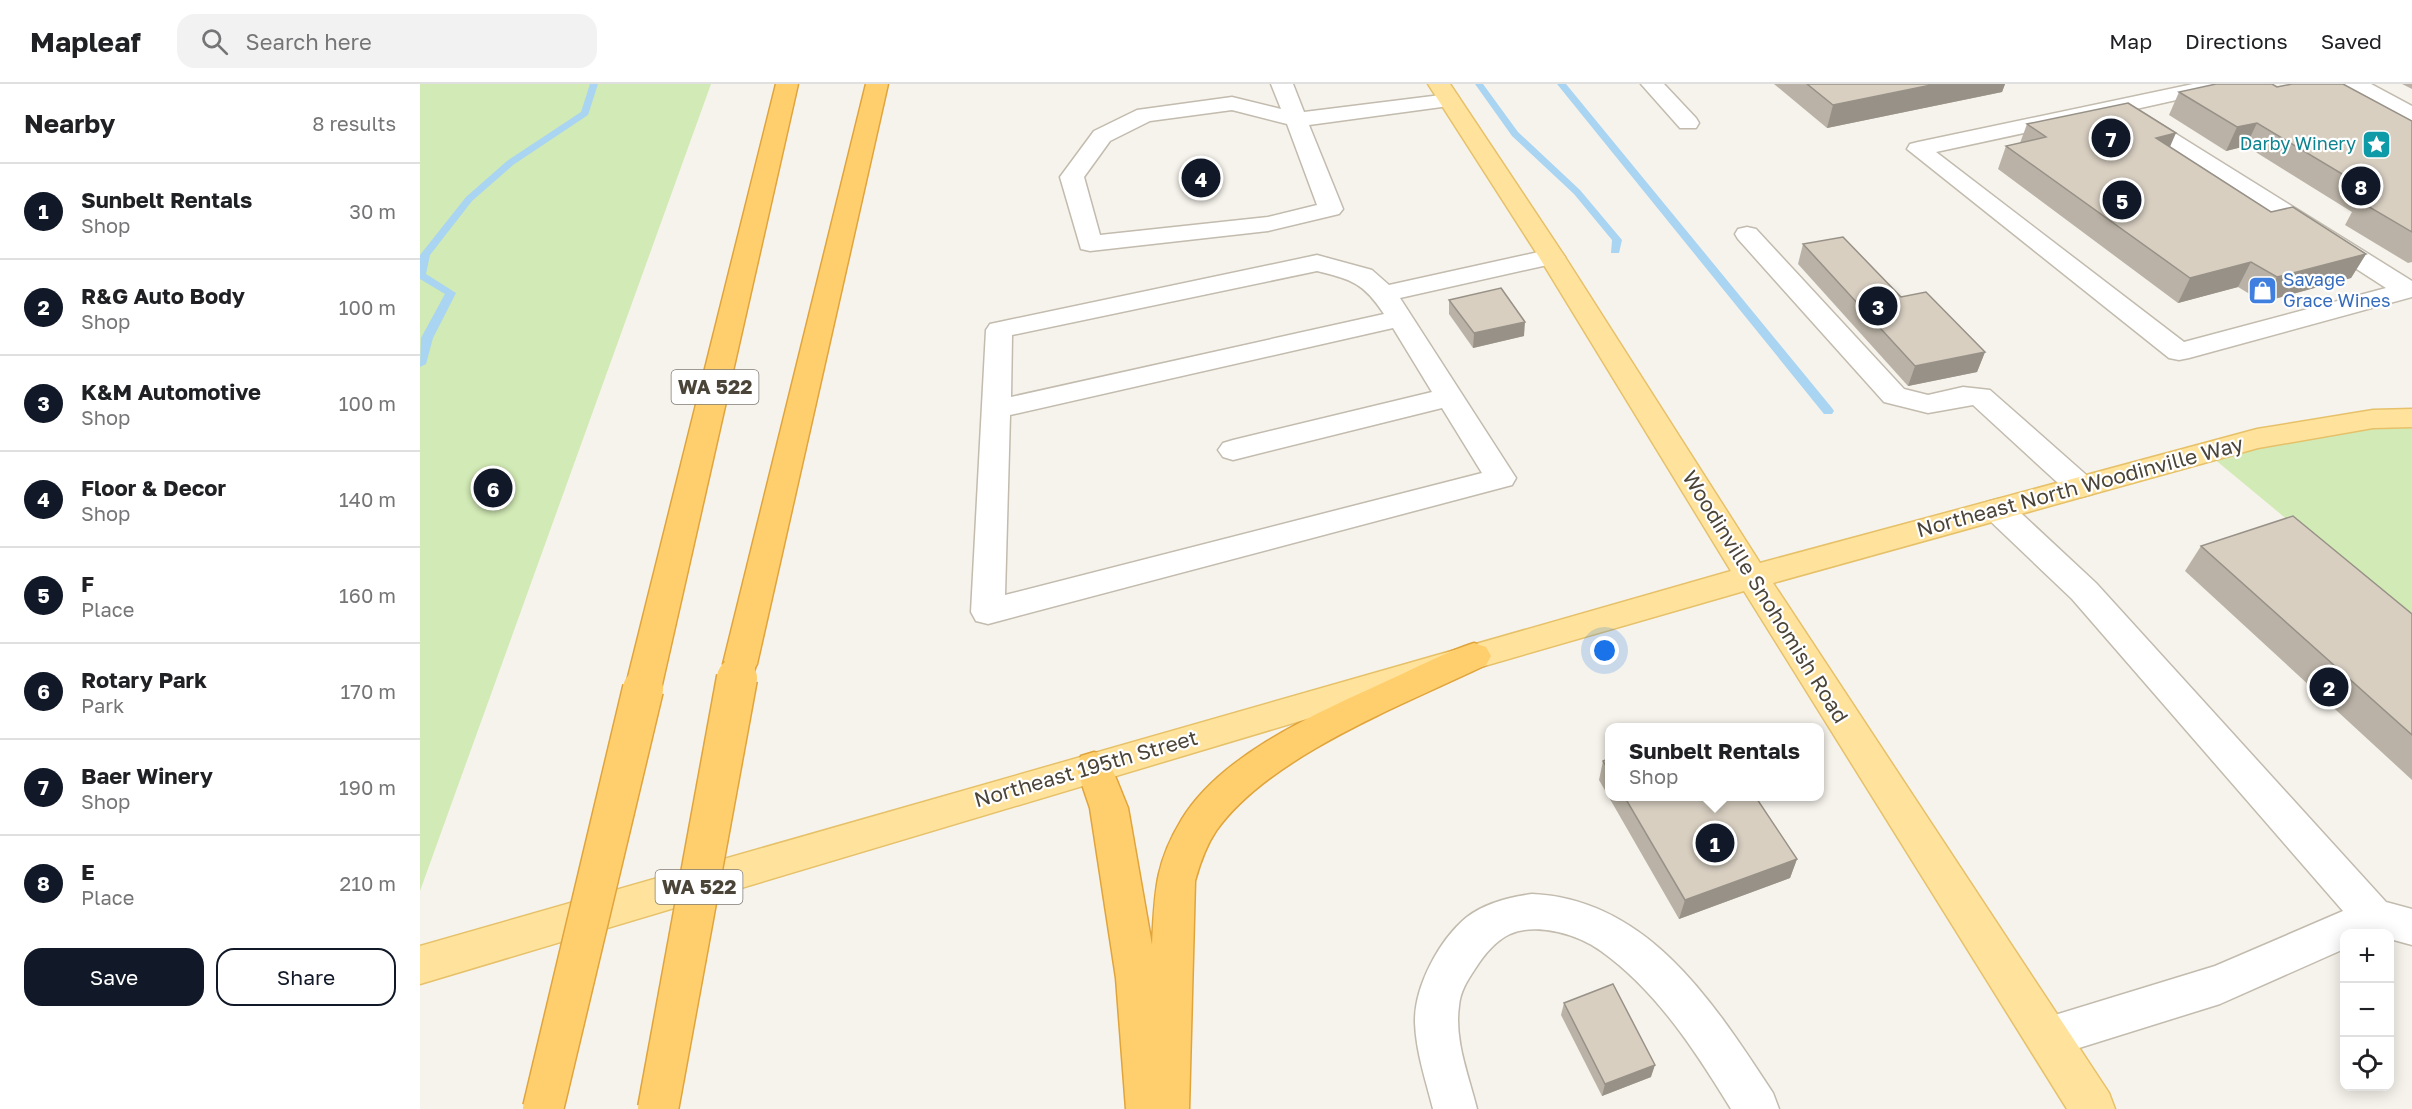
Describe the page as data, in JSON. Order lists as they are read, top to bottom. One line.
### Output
{"streets":{"highway":["WA 522"],"main road":["Northeast North Woodinville Way","Woodinville Snohomish Road","Northeast 195th Street"]},"crossings":[["Northeast North Woodinville Way","Woodinville Snohomish Road"],["Northeast North Woodinville Way","Northeast 195th Street"],["Woodinville Snohomish Road","Northeast 195th Street"]],"places":{"place":["Darby Winery"],"shop":["Savage Grace Wines"]},"page":{"header":"Mapleaf","search":"Search here","nav":["Map","Directions","Saved"],"heading":["Nearby","8 results"],"pins":["7","4","8","5","3","6","2","1"],"list":[{"mark":"1","name":"Sunbelt Rentals","note":"Shop","value":"30 m"},{"mark":"2","name":"R&G Auto Body","note":"Shop","value":"100 m"},{"mark":"3","name":"K&M Automotive","note":"Shop","value":"100 m"},{"mark":"4","name":"Floor & Decor","note":"Shop","value":"140 m"},{"mark":"5","name":"F","note":"Place","value":"160 m"},{"mark":"6","name":"Rotary Park","note":"Park","value":"170 m"},{"mark":"7","name":"Baer Winery","note":"Shop","value":"190 m"},{"mark":"8","name":"E","note":"Place","value":"210 m"}],"popup":["Sunbelt Rentals","Shop"],"map_buttons":["+","−"],"buttons":["Save","Share"]}}
